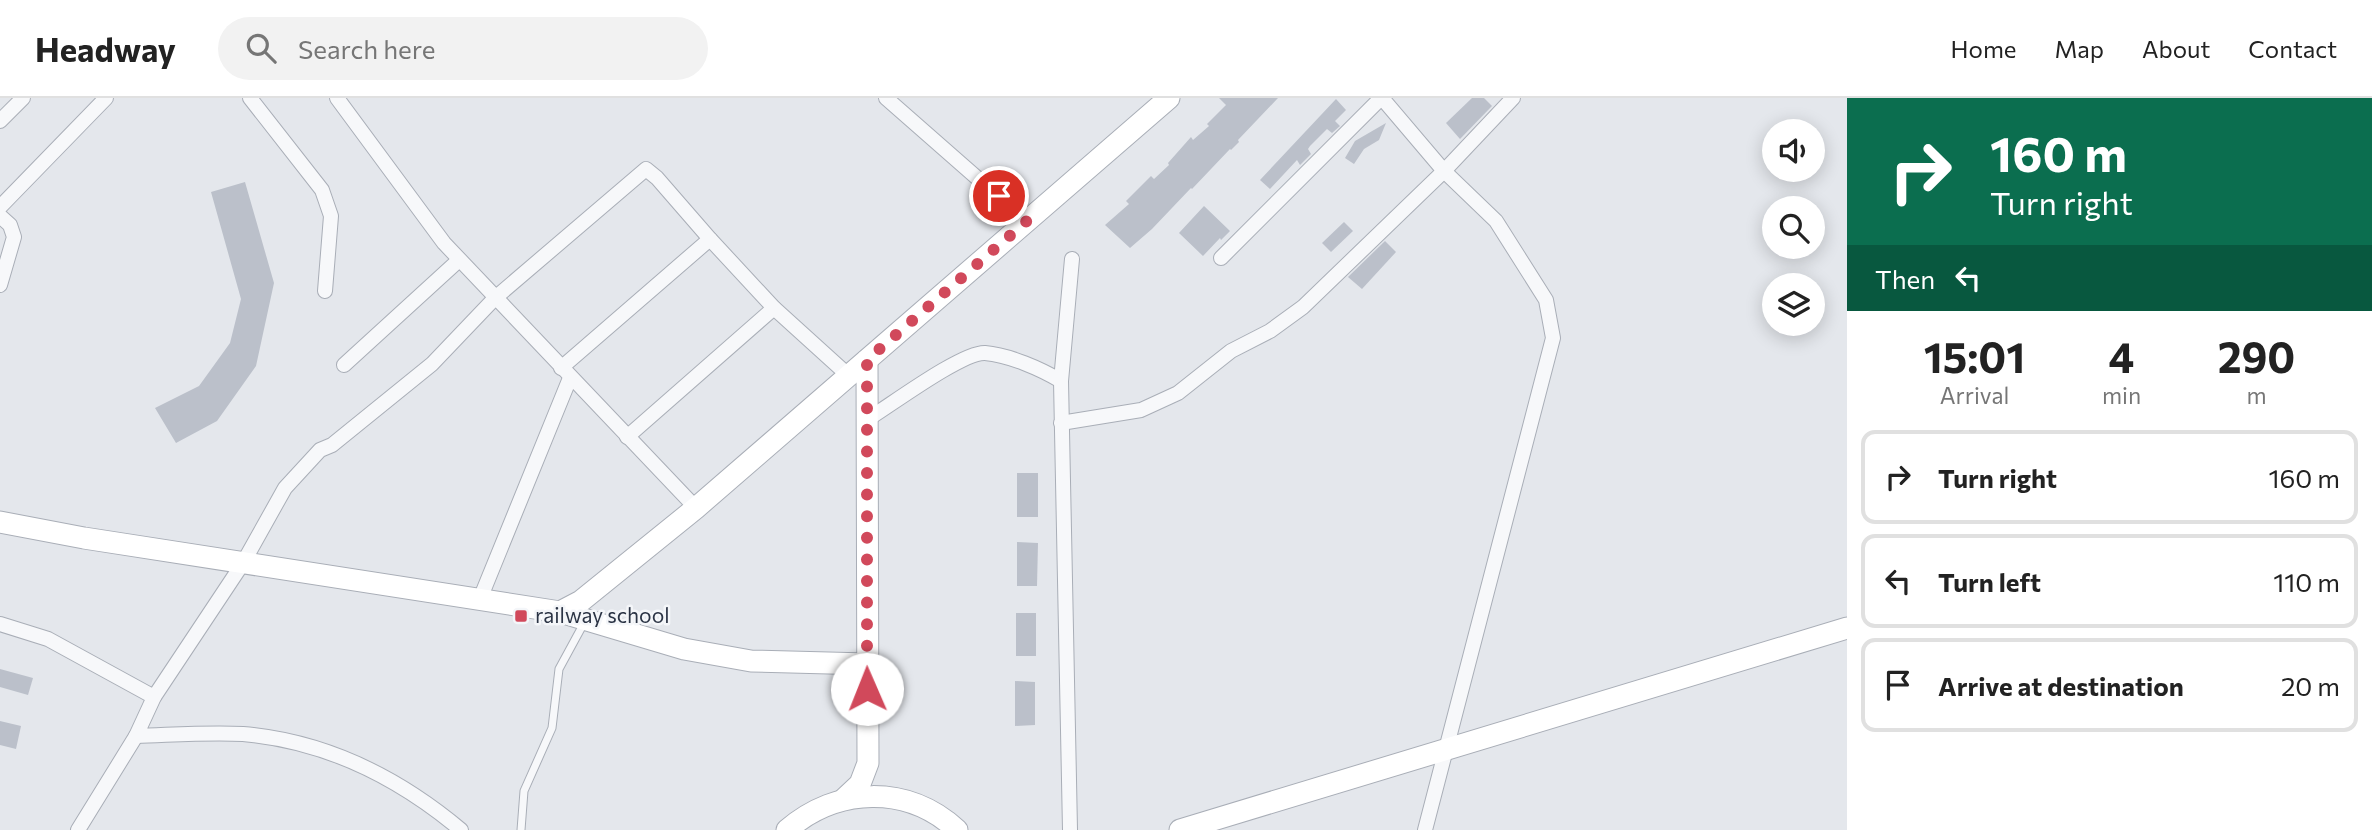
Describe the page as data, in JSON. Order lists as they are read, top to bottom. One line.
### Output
{"places":{"transit":["railway school"]},"page":{"header":"Headway","search":"Search here","nav":["Home","Map","About","Contact"],"turn":["160 m","Turn right"],"then":"Then","eta":["15:01","Arrival","4","min","290","m"],"list":[{"name":"Turn right","value":"160 m"},{"name":"Turn left","value":"110 m"},{"name":"Arrive at destination","value":"20 m"}]}}
